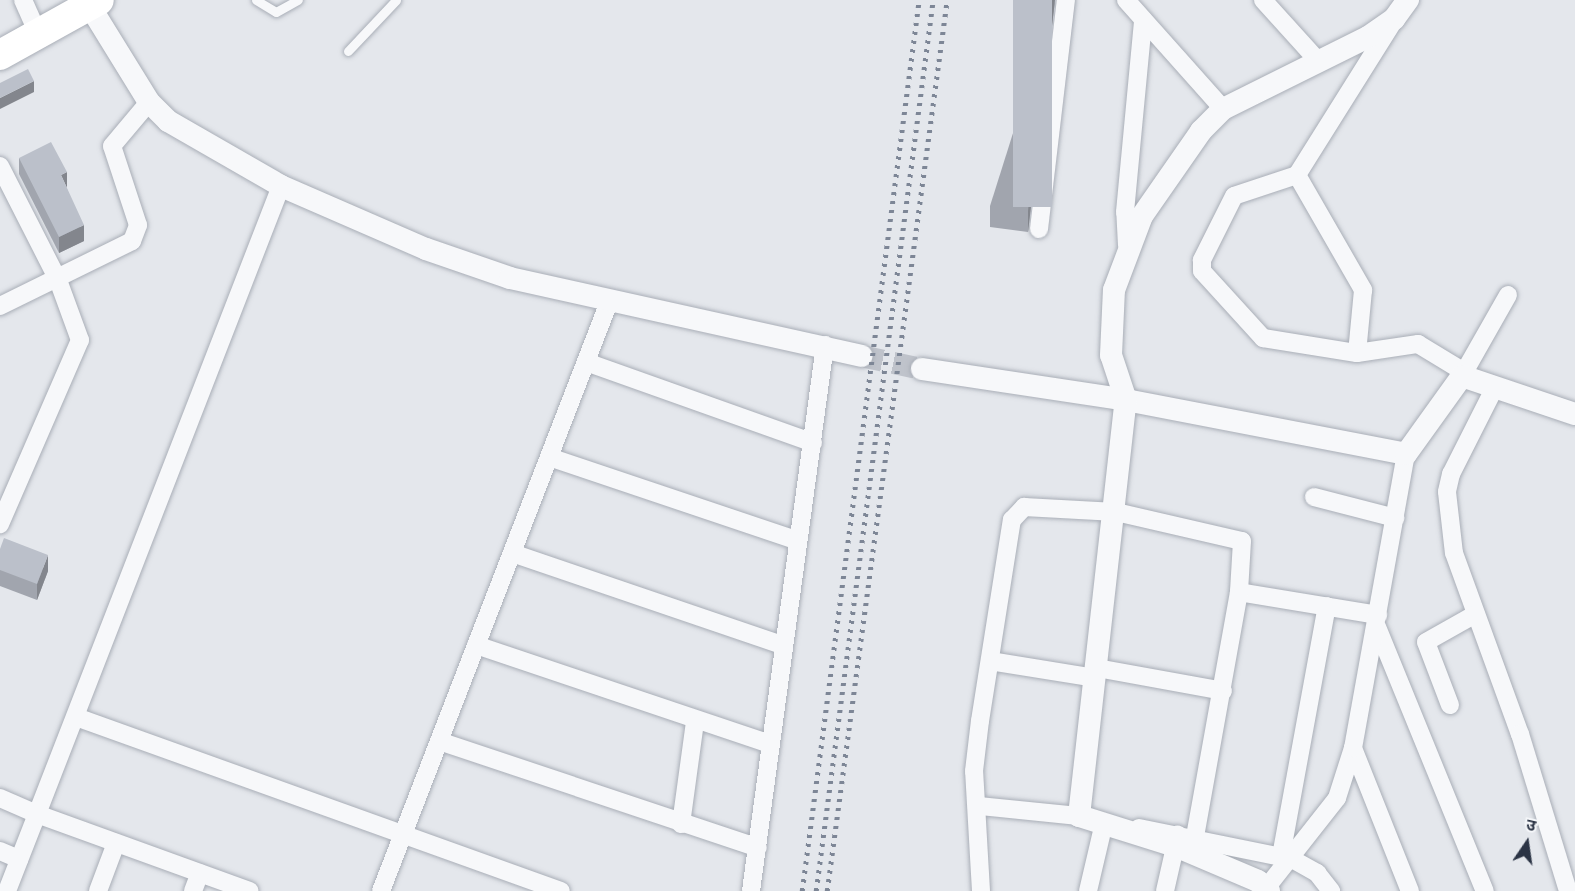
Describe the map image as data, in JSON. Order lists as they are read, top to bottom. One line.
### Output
{"north":"top"}
